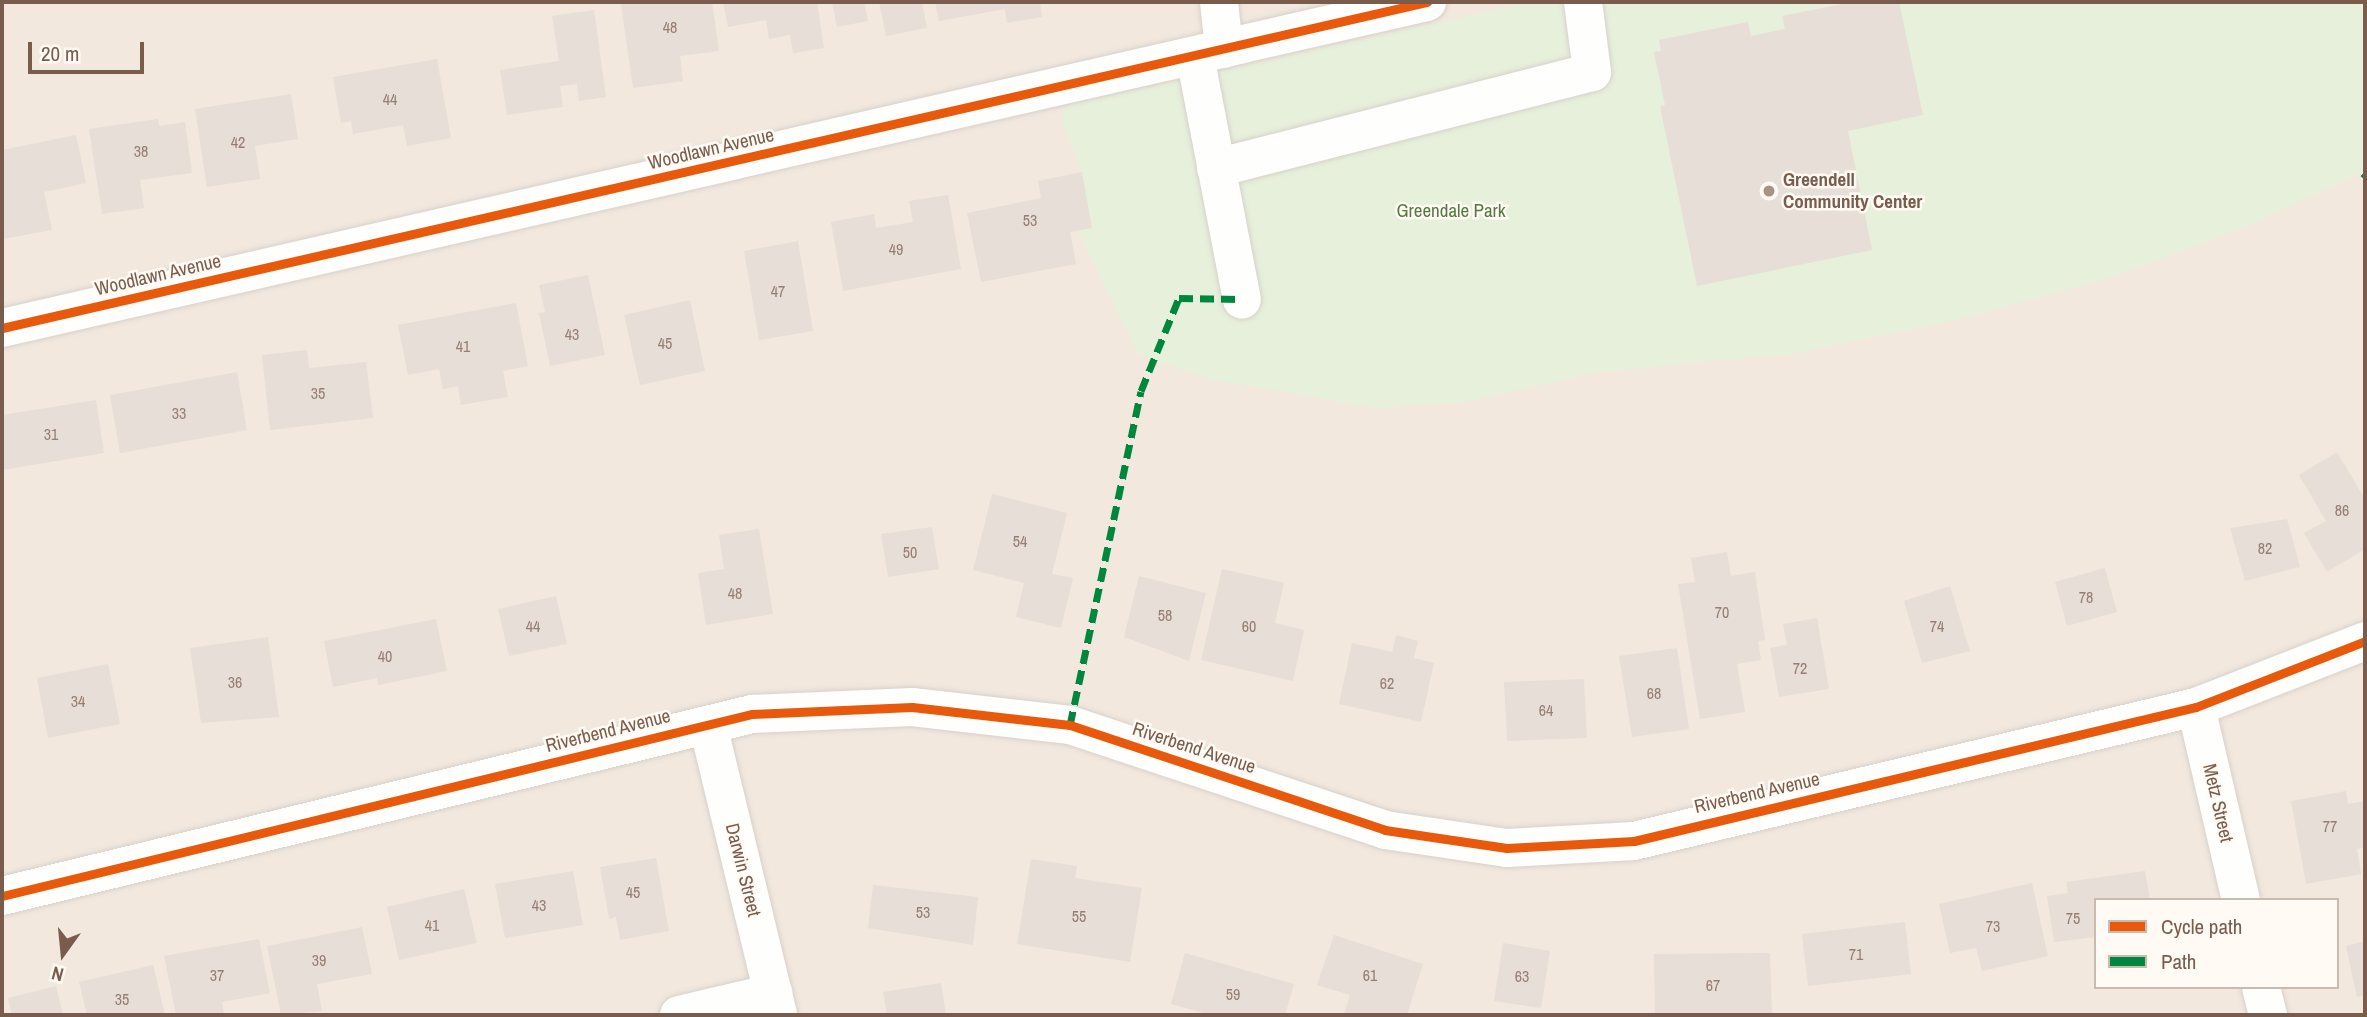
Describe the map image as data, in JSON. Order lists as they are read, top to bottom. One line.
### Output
{"streets":{"street":["Woodlawn Avenue","Riverbend Avenue","Metz Street","Darwin Street"]},"crossings":[["Riverbend Avenue","Metz Street"],["Riverbend Avenue","Darwin Street"]],"parks":["Greendale Park"],"places":["Greendell Community Center"],"house_numbers":["48","44","42","38","53","49","47","43","45","41","35","33","31","86","54","82","50","48","78","70","58","44","60","74","40","72","36","62","68","34","64","77","45","43","53","55","75","41","73","71","39","37","61","63","67","59","35"],"legend":["Cycle path","Path"],"scale_bar":"20 m","north":"bottom"}
